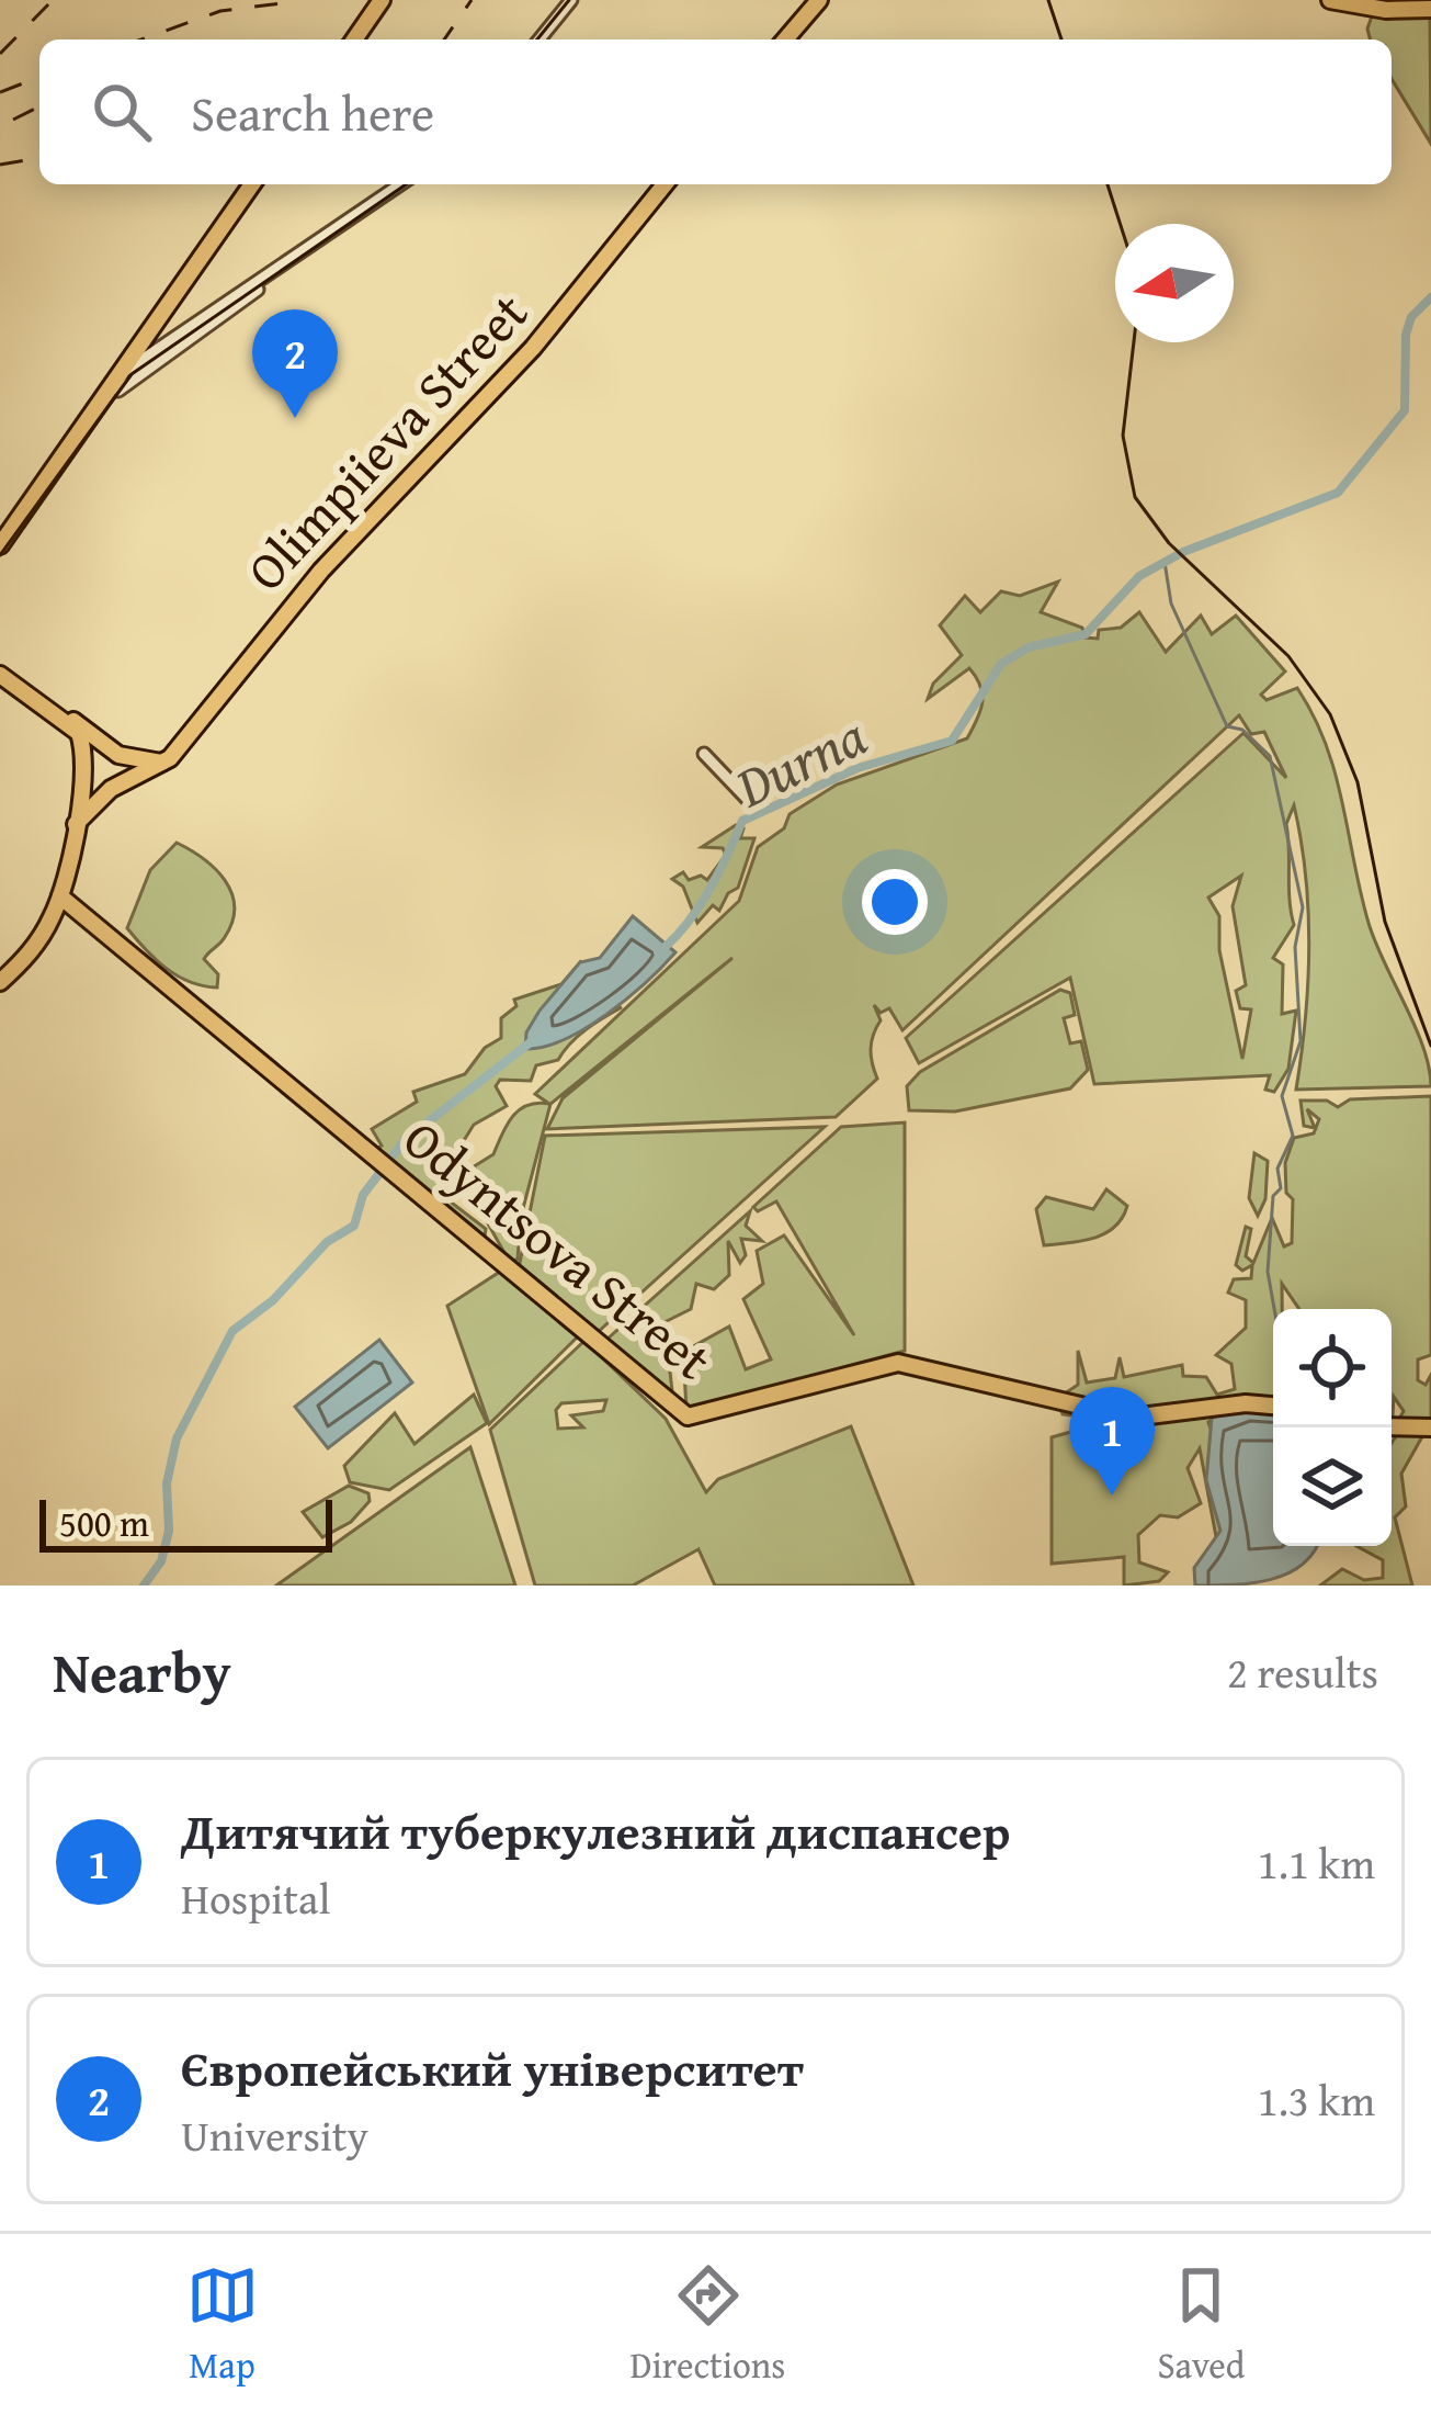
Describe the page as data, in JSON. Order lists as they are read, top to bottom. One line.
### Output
{"streets":{"main road":["Olimpiieva Street","Odyntsova Street"]},"water":["Durna"],"scale_bar":"500 m","north":"left","page":{"search":"Search here","pins":["2","1"],"scale":"500 m","heading":["Nearby","2 results"],"list":[{"mark":"1","name":"Дитячий туберкулезний диспансер","note":"Hospital","value":"1.1 km"},{"mark":"2","name":"Європейський університет","note":"University","value":"1.3 km"}],"nav":["Map","Directions","Saved"]}}
